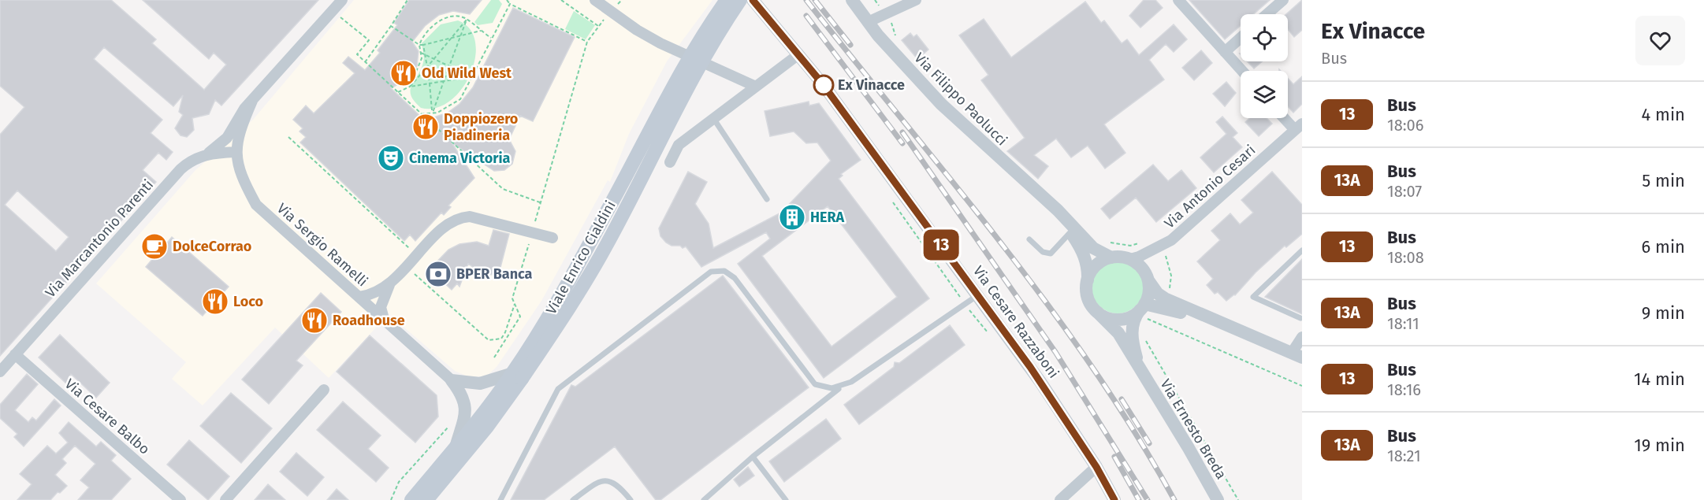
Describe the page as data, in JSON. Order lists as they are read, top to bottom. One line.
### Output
{"streets":{"main road":["Viale Enrico Cialdini"],"street":["Via Filippo Paolucci","Via Antonio Cesari","Via Marcantonio Parenti","Via Sergio Ramelli","Via Cesare Razzaboni","Via Cesare Balbo","Via Ernesto Breda"]},"crossings":[["Via Filippo Paolucci","Via Antonio Cesari"],["Via Filippo Paolucci","Via Ernesto Breda"],["Via Antonio Cesari","Via Ernesto Breda"],["Via Marcantonio Parenti","Via Sergio Ramelli"],["Via Marcantonio Parenti","Via Cesare Balbo"]],"places":{"restaurant":["Old Wild West","Doppiozero Piadineria","Loco","Roadhouse"],"other":["Ex Vinacce"],"theatre":["Cinema Victoria"],"building":["HERA"],"cafe":["DolceCorrao"],"bank":["BPER Banca"]},"lines":["bus line 13"],"page":{"on_map":"13","heading":["Ex Vinacce","Bus"],"list":[{"mark":"13","name":"Bus","note":"18:06","value":"4 min"},{"mark":"13A","name":"Bus","note":"18:07","value":"5 min"},{"mark":"13","name":"Bus","note":"18:08","value":"6 min"},{"mark":"13A","name":"Bus","note":"18:11","value":"9 min"},{"mark":"13","name":"Bus","note":"18:16","value":"14 min"},{"mark":"13A","name":"Bus","note":"18:21","value":"19 min"}]}}
